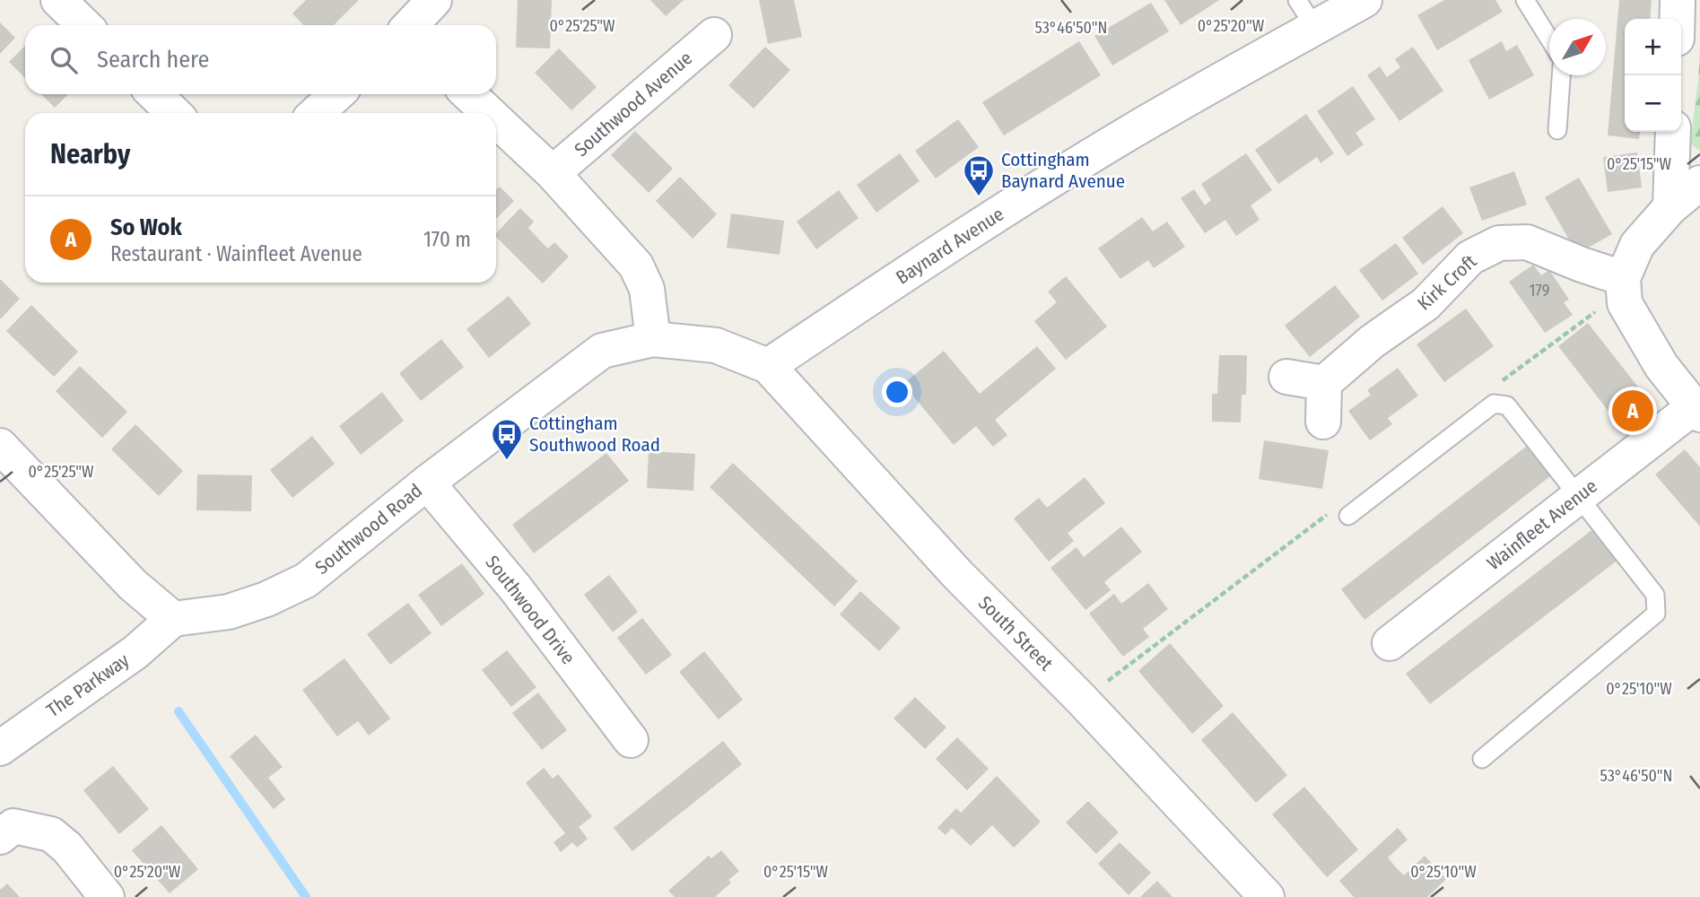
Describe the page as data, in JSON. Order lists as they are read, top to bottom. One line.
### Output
{"streets":{"street":["Southwood Avenue","Baynard Avenue","Kirk Croft","Wainfleet Avenue","Southwood Road","Southwood Drive","South Street","The Parkway"]},"crossings":[["Baynard Avenue","Southwood Road"],["Baynard Avenue","South Street"],["Southwood Road","Southwood Drive"],["Southwood Road","South Street"],["Southwood Road","The Parkway"]],"places":{"bus stop":["Cottingham Baynard Avenue","Cottingham Southwood Road"]},"house_numbers":["179"],"north":"top right","page":{"map_buttons":["+","−"],"search":"Search here","heading":"Nearby","list":[{"mark":"A","name":"So Wok","note":"Restaurant · Wainfleet Avenue","value":"170 m"}],"pins":"A"},"coordinates":["0°25'20\"W","0°25'25\"W","53°46'50\"N","0°25'15\"W","0°25'10\"W"]}
